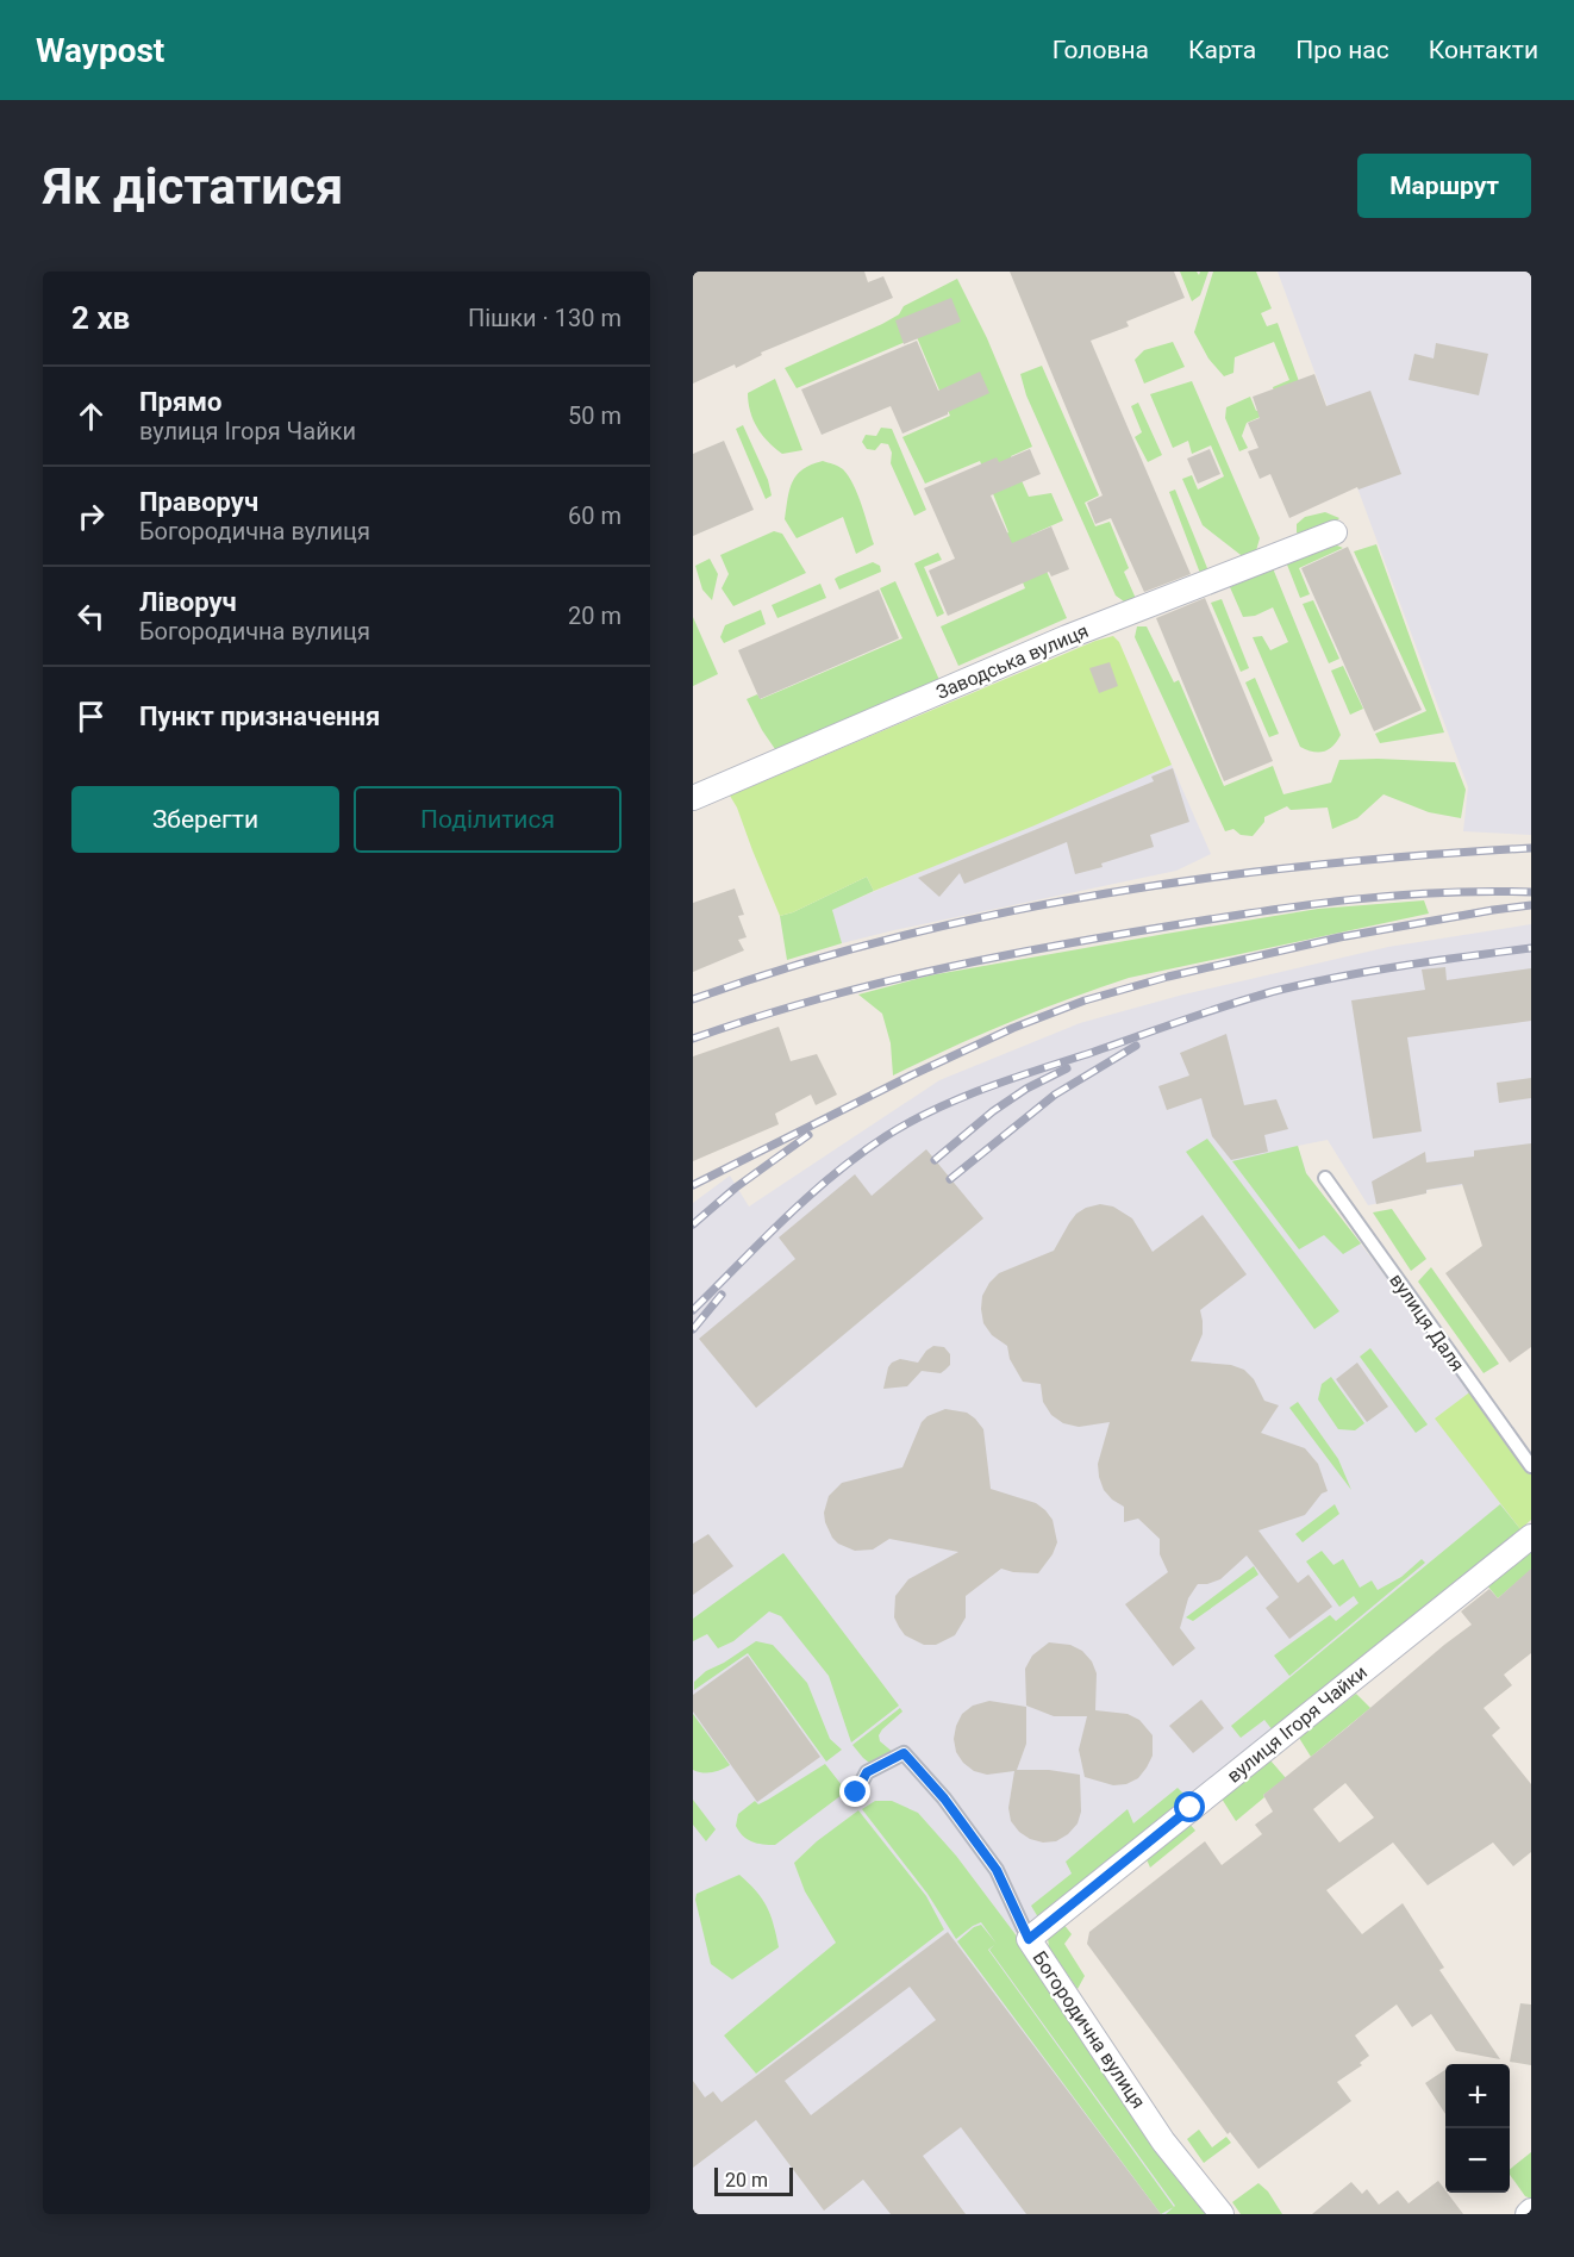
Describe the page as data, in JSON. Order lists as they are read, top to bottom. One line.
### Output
{"streets":{"street":["Заводська вулиця","вулиця Ігоря Чайки","Богородична вулиця"],"lane":["вулиця Даля"]},"crossings":[["вулиця Ігоря Чайки","Богородична вулиця"]],"scale_bar":"20 m","page":{"header":"Waypost","nav":["Головна","Карта","Про нас","Контакти"],"buttons":["Маршрут",["Зберегти","Поділитися"]],"title":"Як дістатися","heading":["2 хв","Пішки · 130 m"],"list":[["Прямо","вулиця Ігоря Чайки","50 m"],["Праворуч","Богородична вулиця","60 m"],["Ліворуч","Богородична вулиця","20 m"],"Пункт призначення"],"map_buttons":["+","−"],"scale":"20 m"}}
